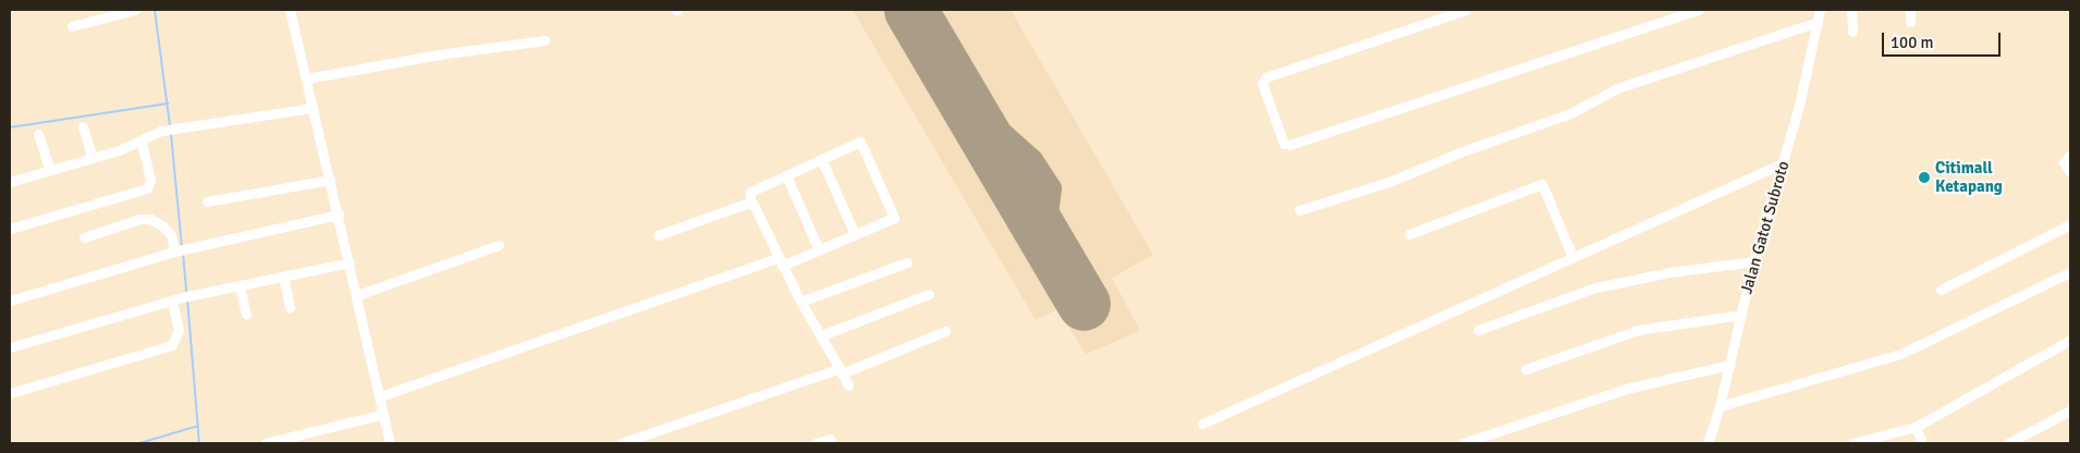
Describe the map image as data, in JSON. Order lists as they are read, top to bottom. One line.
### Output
{"streets":{"street":["Jalan Gatot Subroto"]},"places":["Citimall Ketapang"],"scale_bar":"100 m"}
